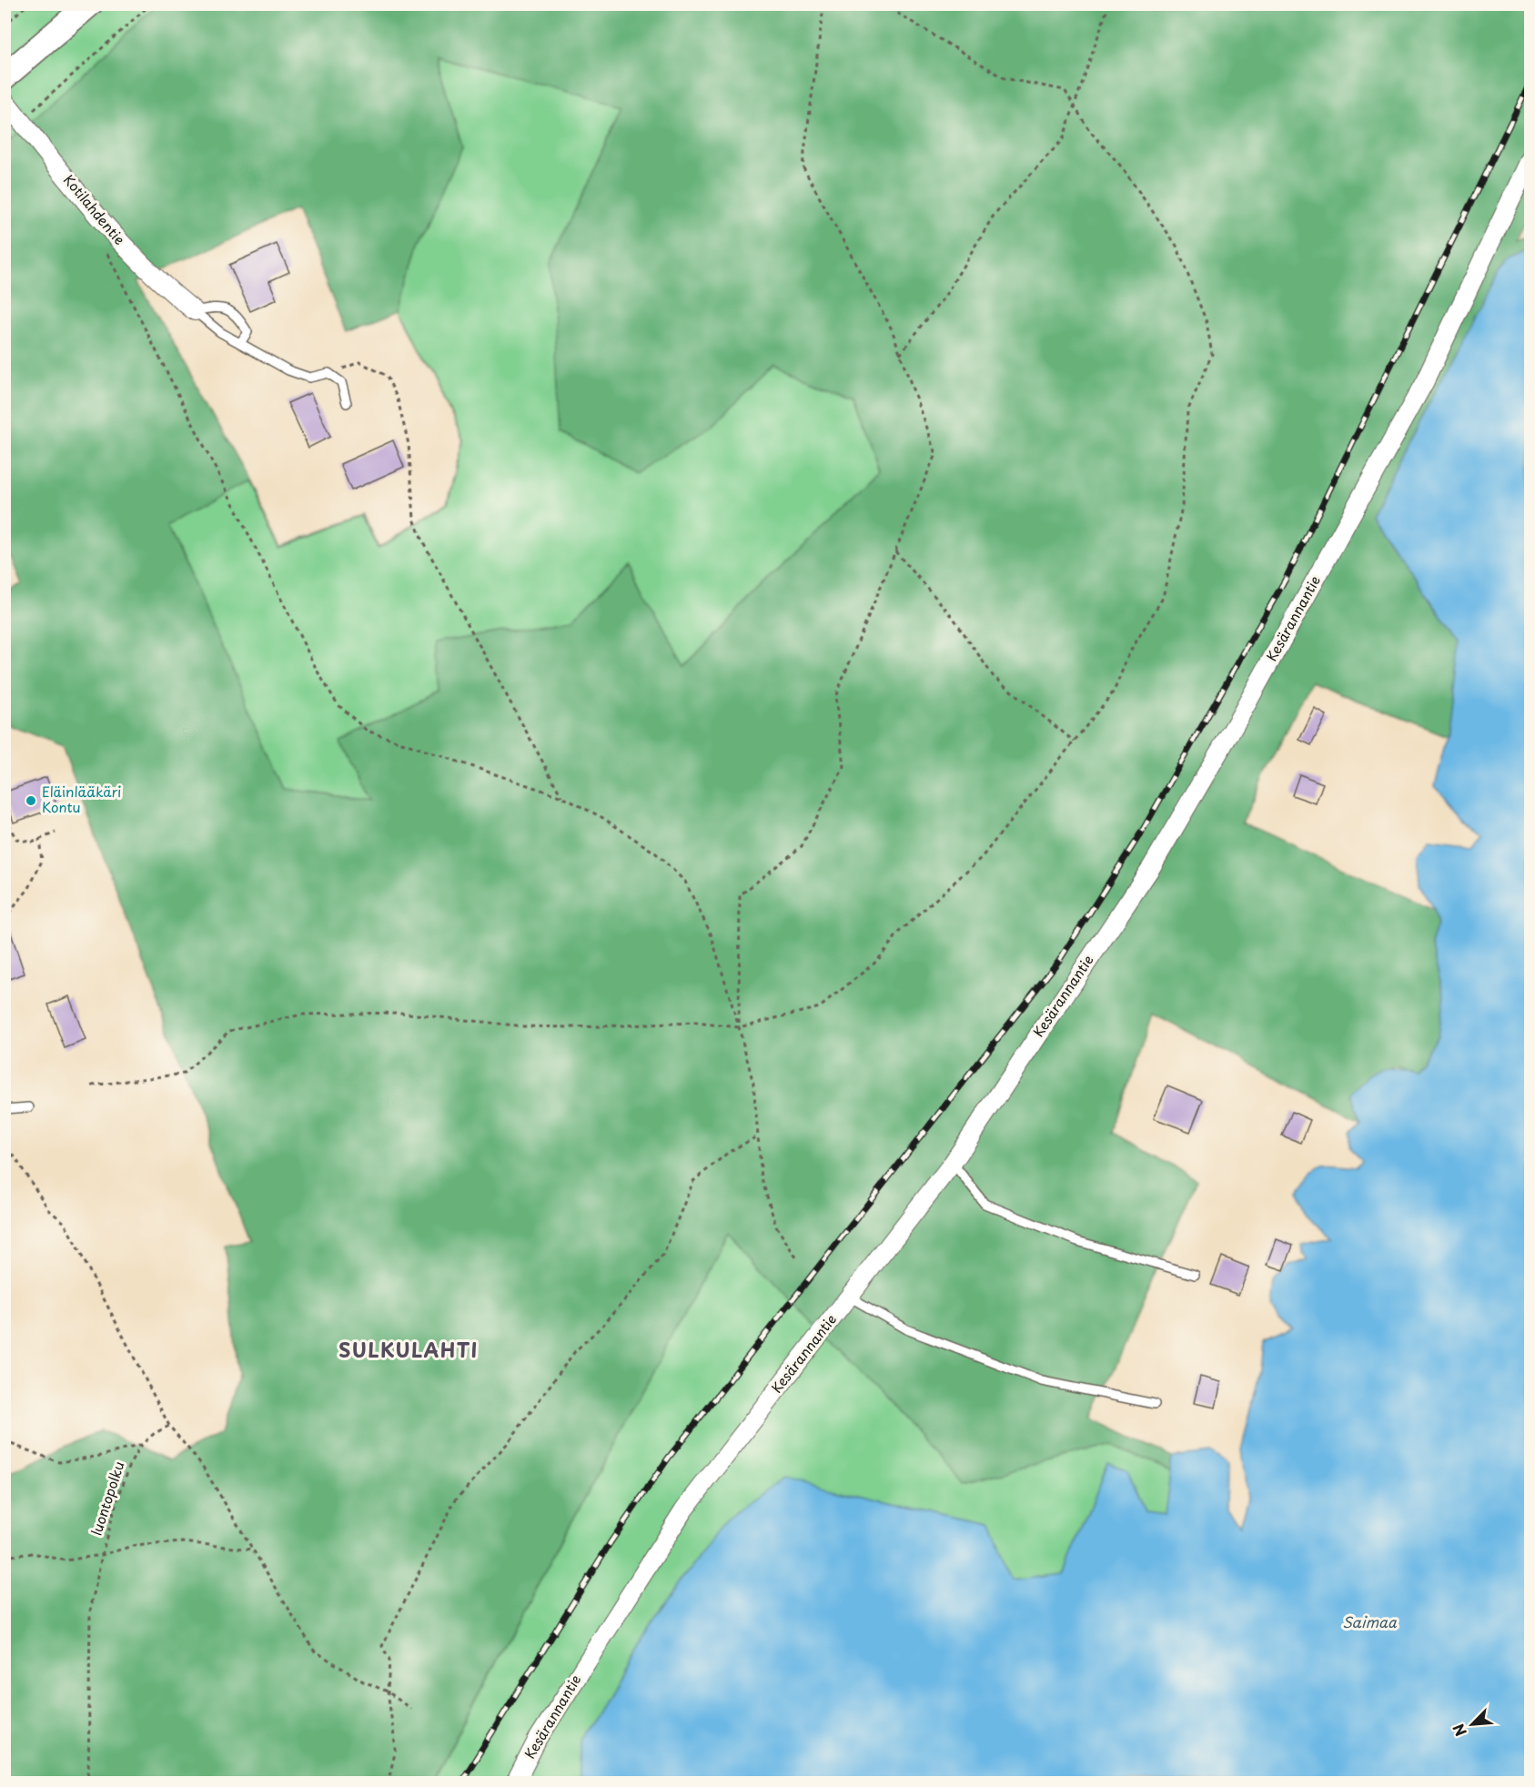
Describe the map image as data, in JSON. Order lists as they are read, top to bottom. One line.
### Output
{"streets":{"street":["Kotilahdentie","Kesärannantie"],"path":["luontopolku"]},"districts":["SULKULAHTI"],"water":["Saimaa"],"places":["Eläinlääkäri Kontu"],"north":"bottom left"}
